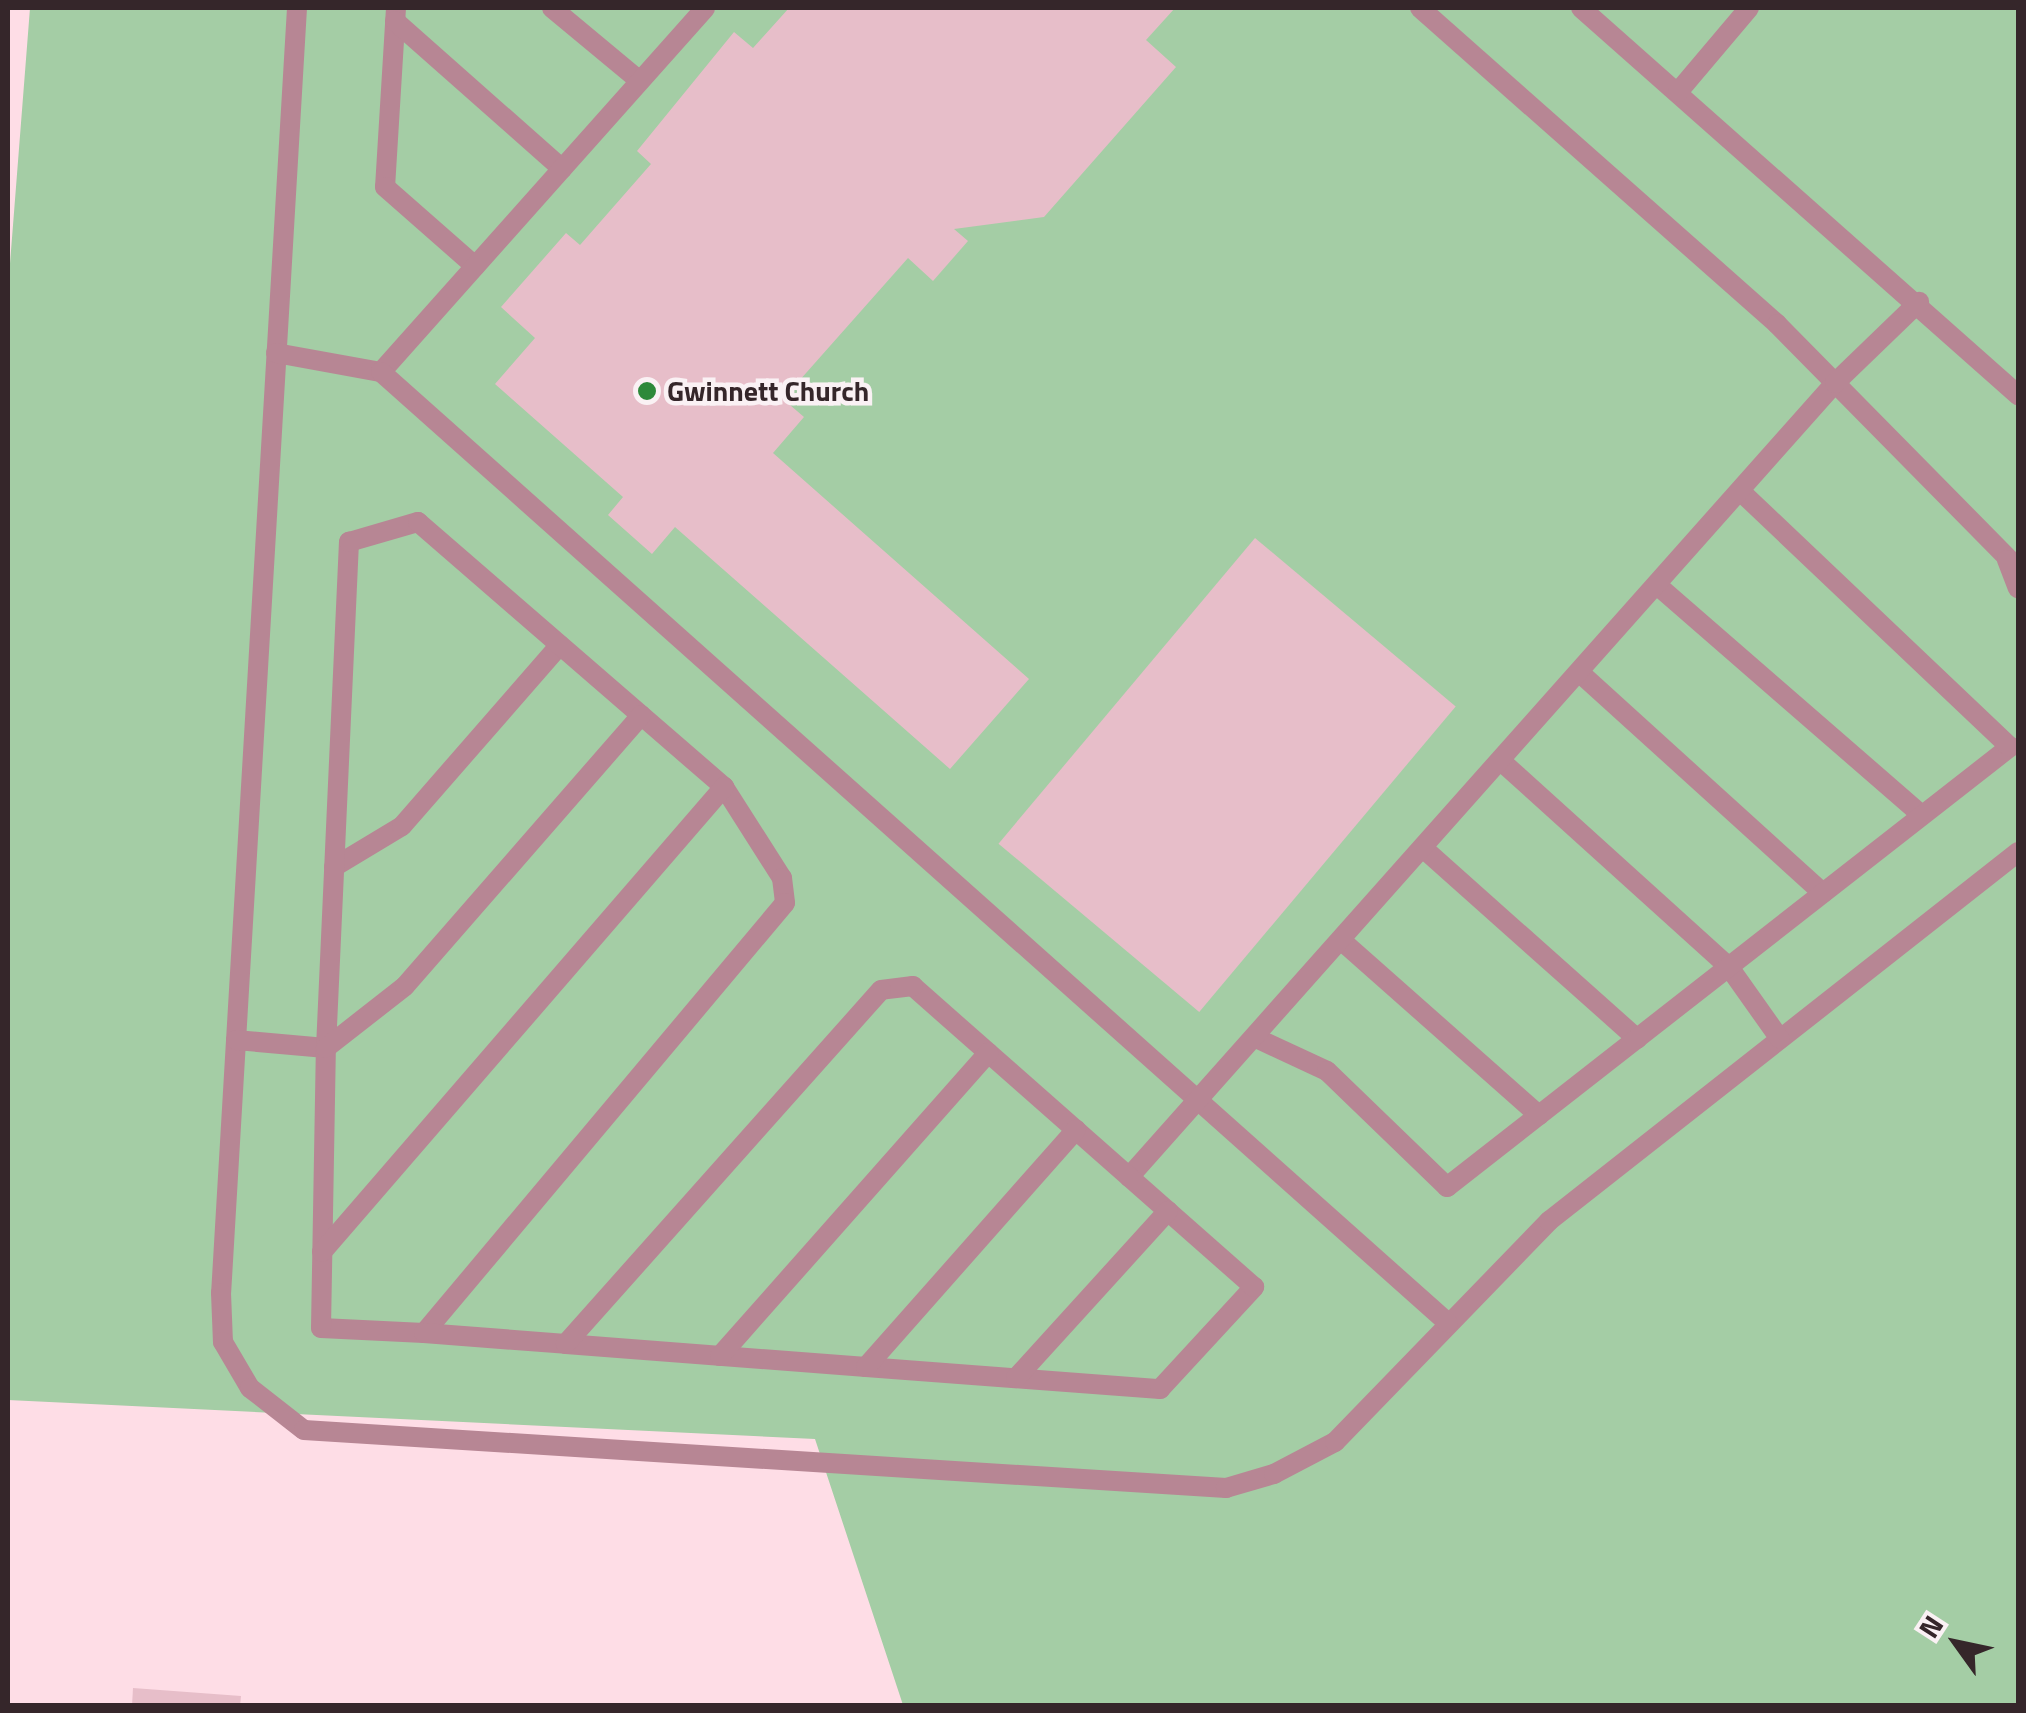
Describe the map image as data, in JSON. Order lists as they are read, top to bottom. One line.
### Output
{"places":["Gwinnett Church"],"north":"top left"}
